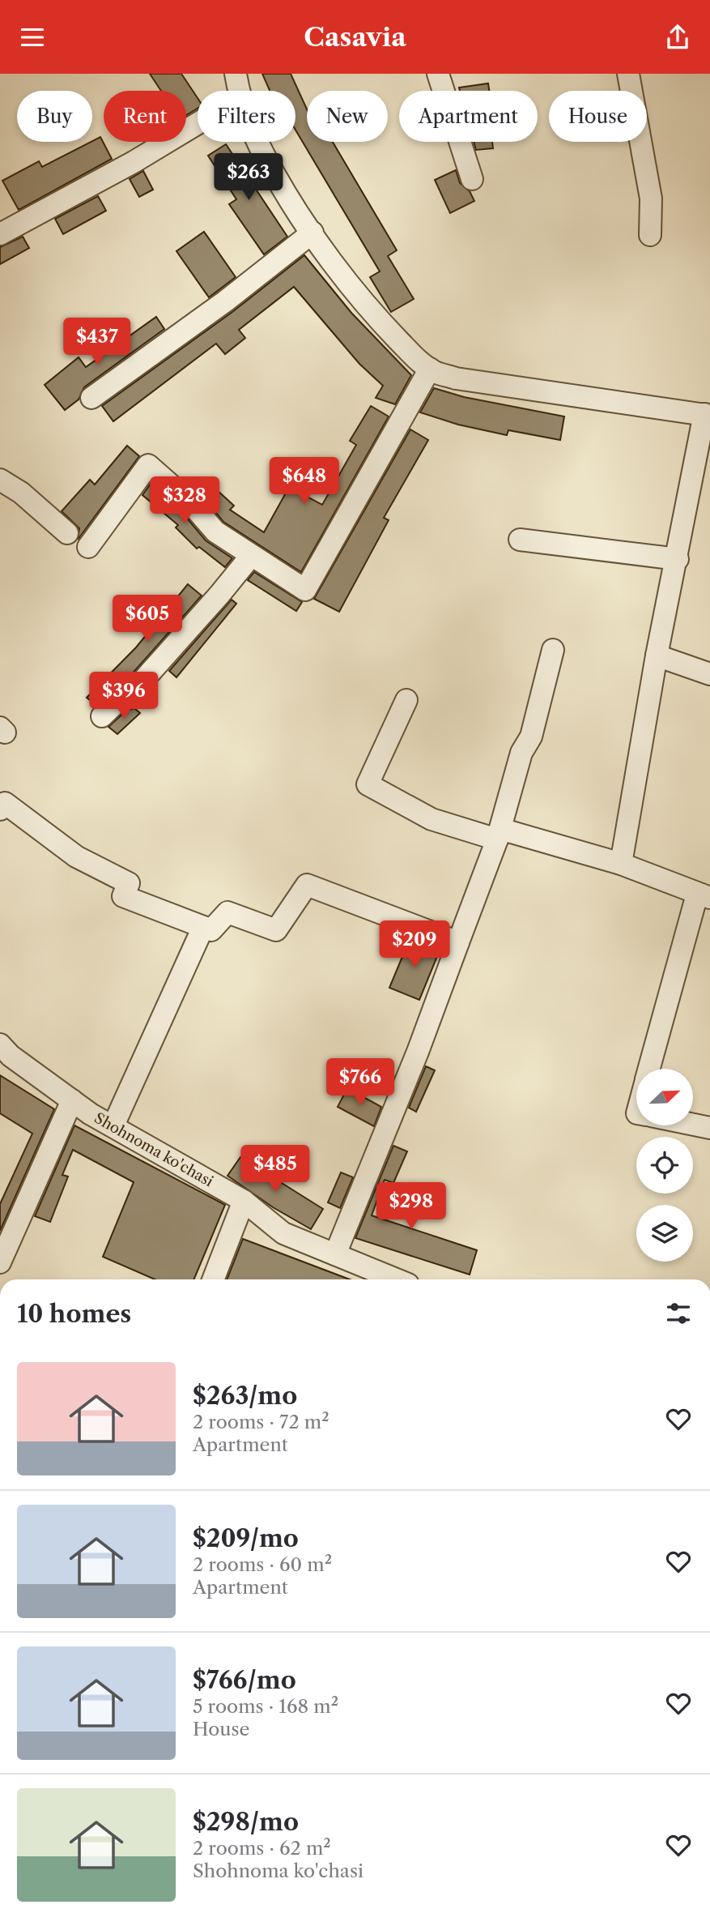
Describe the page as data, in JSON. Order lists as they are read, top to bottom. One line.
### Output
{"streets":{"street":["Shohnoma ko'chasi"]},"north":"top right","page":{"header":"Casavia","chip":["Buy","Rent","Filters","New","Apartment","House"],"price":["$263","$437","$648","$328","$605","$396","$209","$766","$485","$298"],"heading":"10 homes","list":[{"name":"$263/mo","note":"2 rooms · 72 m² · Apartment"},{"name":"$209/mo","note":"2 rooms · 60 m² · Apartment"},{"name":"$766/mo","note":"5 rooms · 168 m² · House"},{"name":"$298/mo","note":"2 rooms · 62 m² · Shohnoma ko'chasi"}]}}
